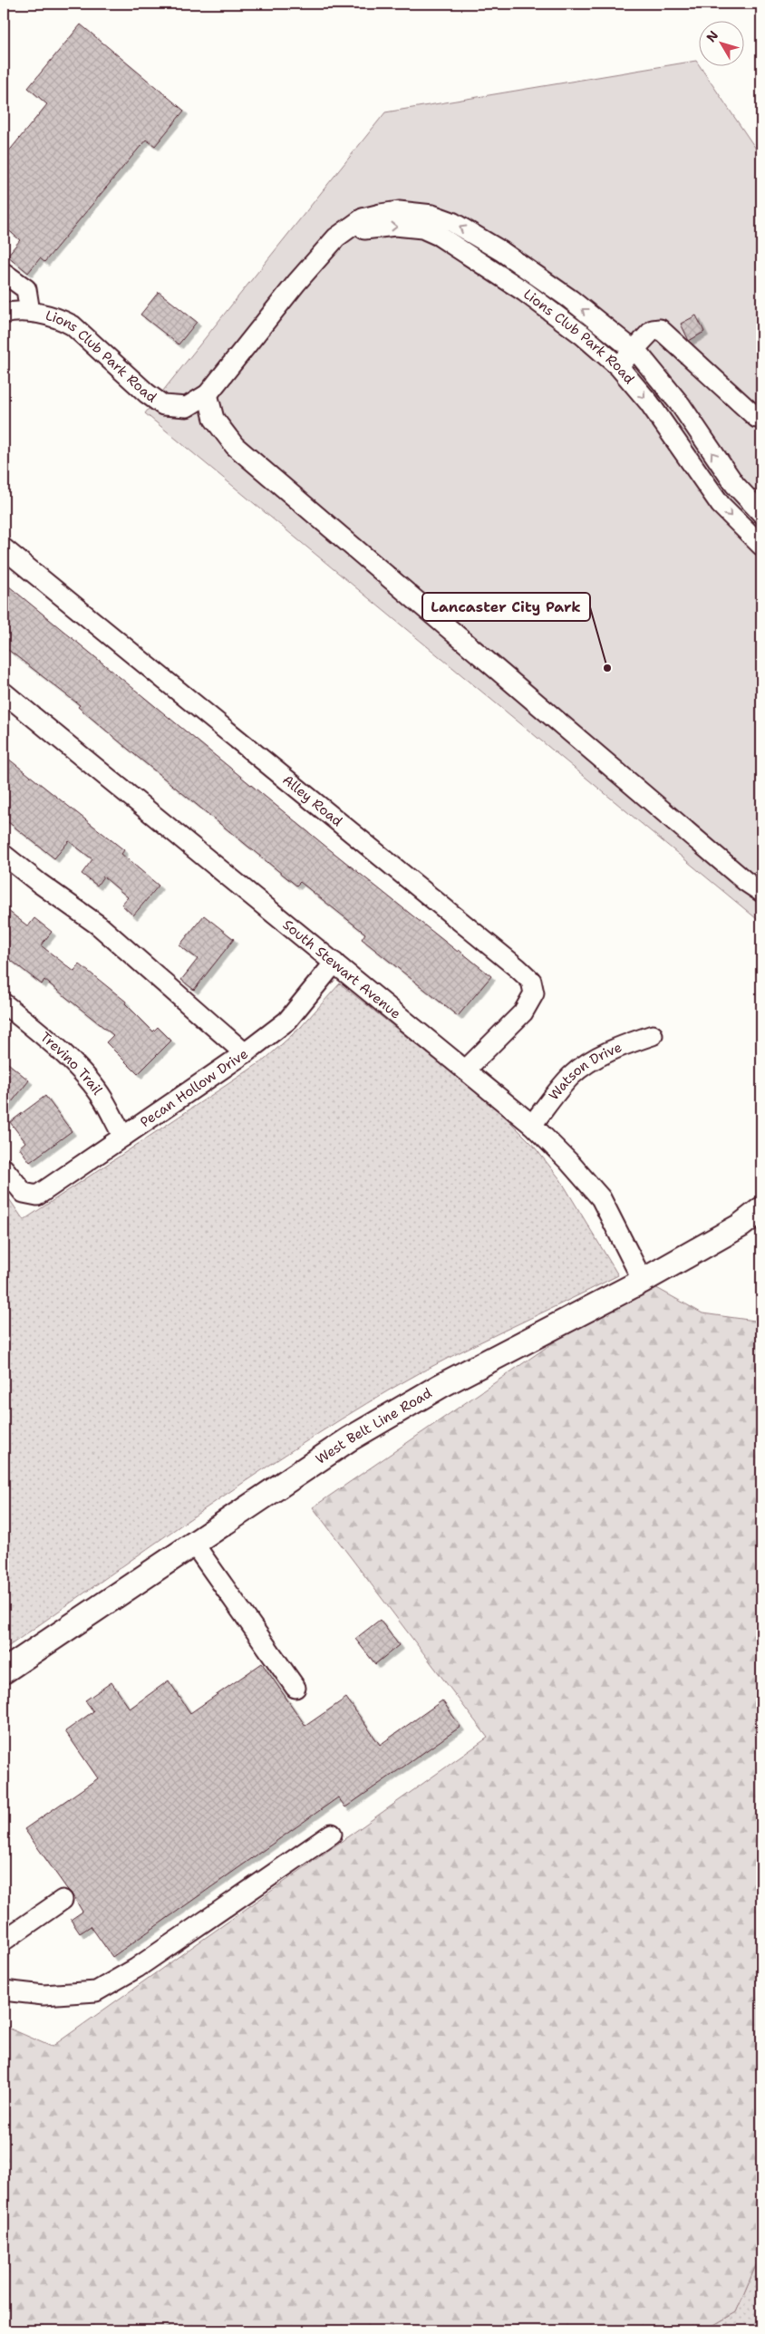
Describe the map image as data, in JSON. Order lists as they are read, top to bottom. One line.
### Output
{"streets":{"main road":["West Belt Line Road"],"street":["Lions Club Park Road","Alley Road","South Stewart Avenue","Trevino Trail","Watson Drive","Pecan Hollow Drive"]},"crossings":[["Alley Road","South Stewart Avenue"],["South Stewart Avenue","Watson Drive"],["South Stewart Avenue","Pecan Hollow Drive"],["South Stewart Avenue","West Belt Line Road"],["Trevino Trail","Pecan Hollow Drive"]],"places":["Lancaster City Park"],"north":"top left"}
